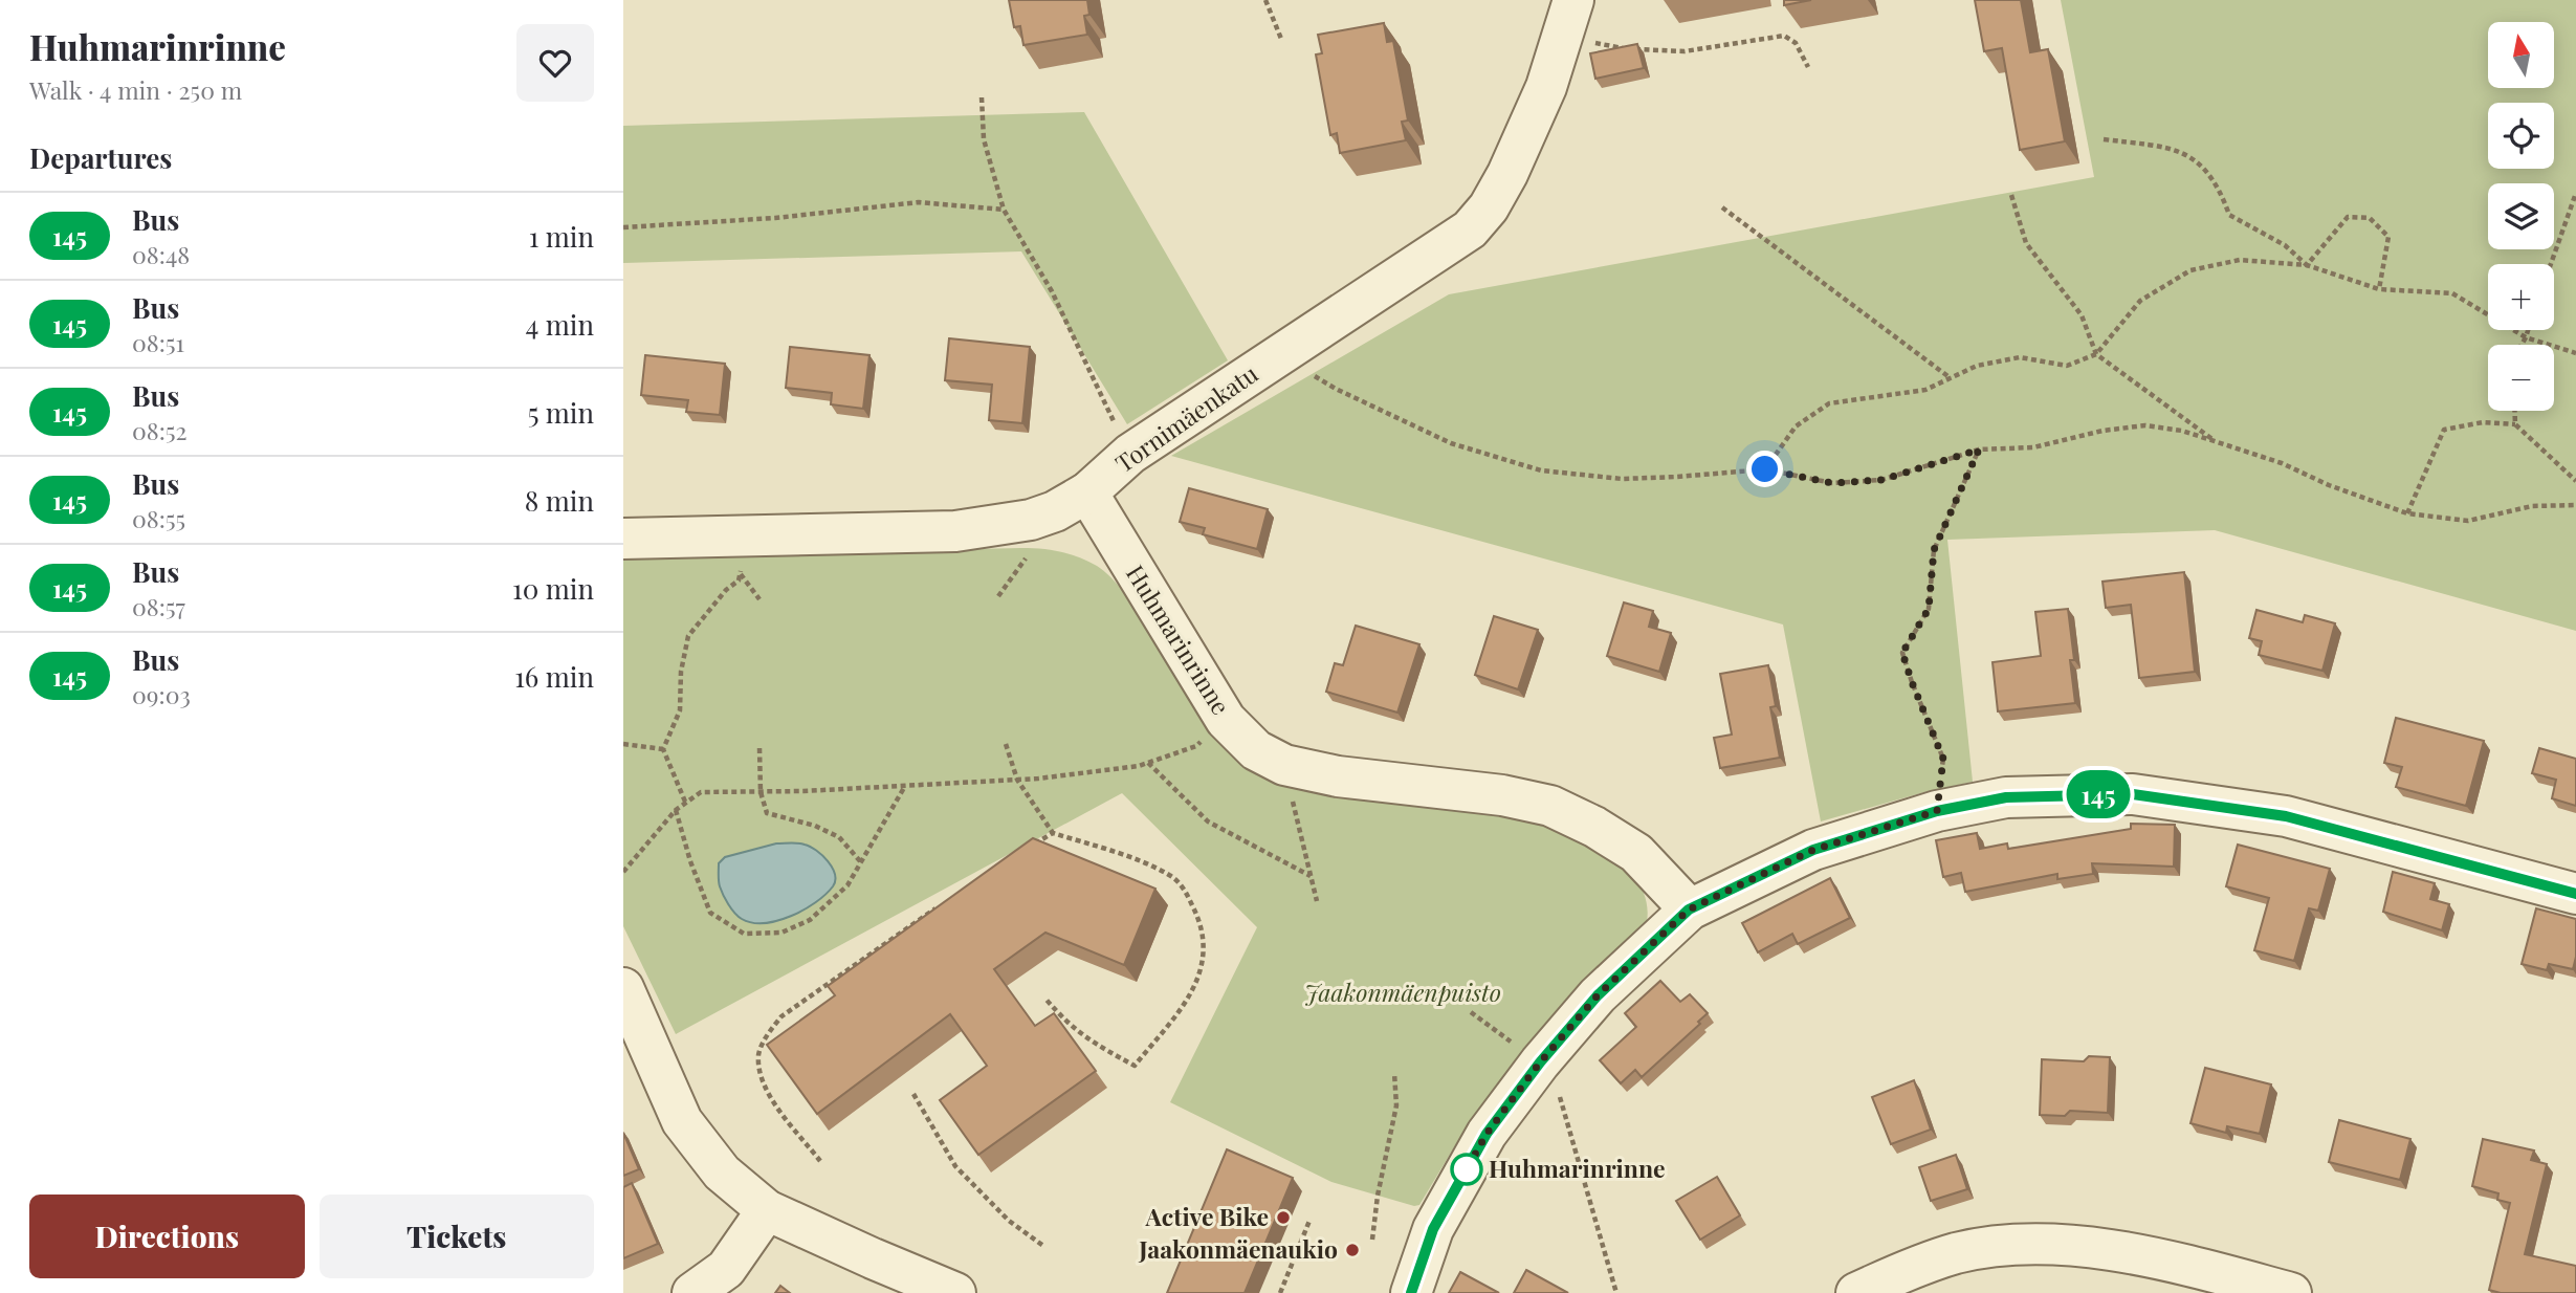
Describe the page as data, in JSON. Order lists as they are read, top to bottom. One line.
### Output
{"streets":{"street":["Tornimäenkatu","Huhmarinrinne"]},"crossings":[["Tornimäenkatu","Huhmarinrinne"]],"parks":["Jaakonmäenpuisto"],"places":["Huhmarinrinne","Active Bike","Jaakonmäenaukio"],"lines":["bus line 145"],"north":"top","page":{"heading":[["Huhmarinrinne","Walk · 4 min · 250 m"],"Departures"],"on_map":"145","map_buttons":["+","−"],"list":[{"mark":"145","name":"Bus","note":"08:48","value":"1 min"},{"mark":"145","name":"Bus","note":"08:51","value":"4 min"},{"mark":"145","name":"Bus","note":"08:52","value":"5 min"},{"mark":"145","name":"Bus","note":"08:55","value":"8 min"},{"mark":"145","name":"Bus","note":"08:57","value":"10 min"},{"mark":"145","name":"Bus","note":"09:03","value":"16 min"}],"buttons":["Directions","Tickets"]}}
